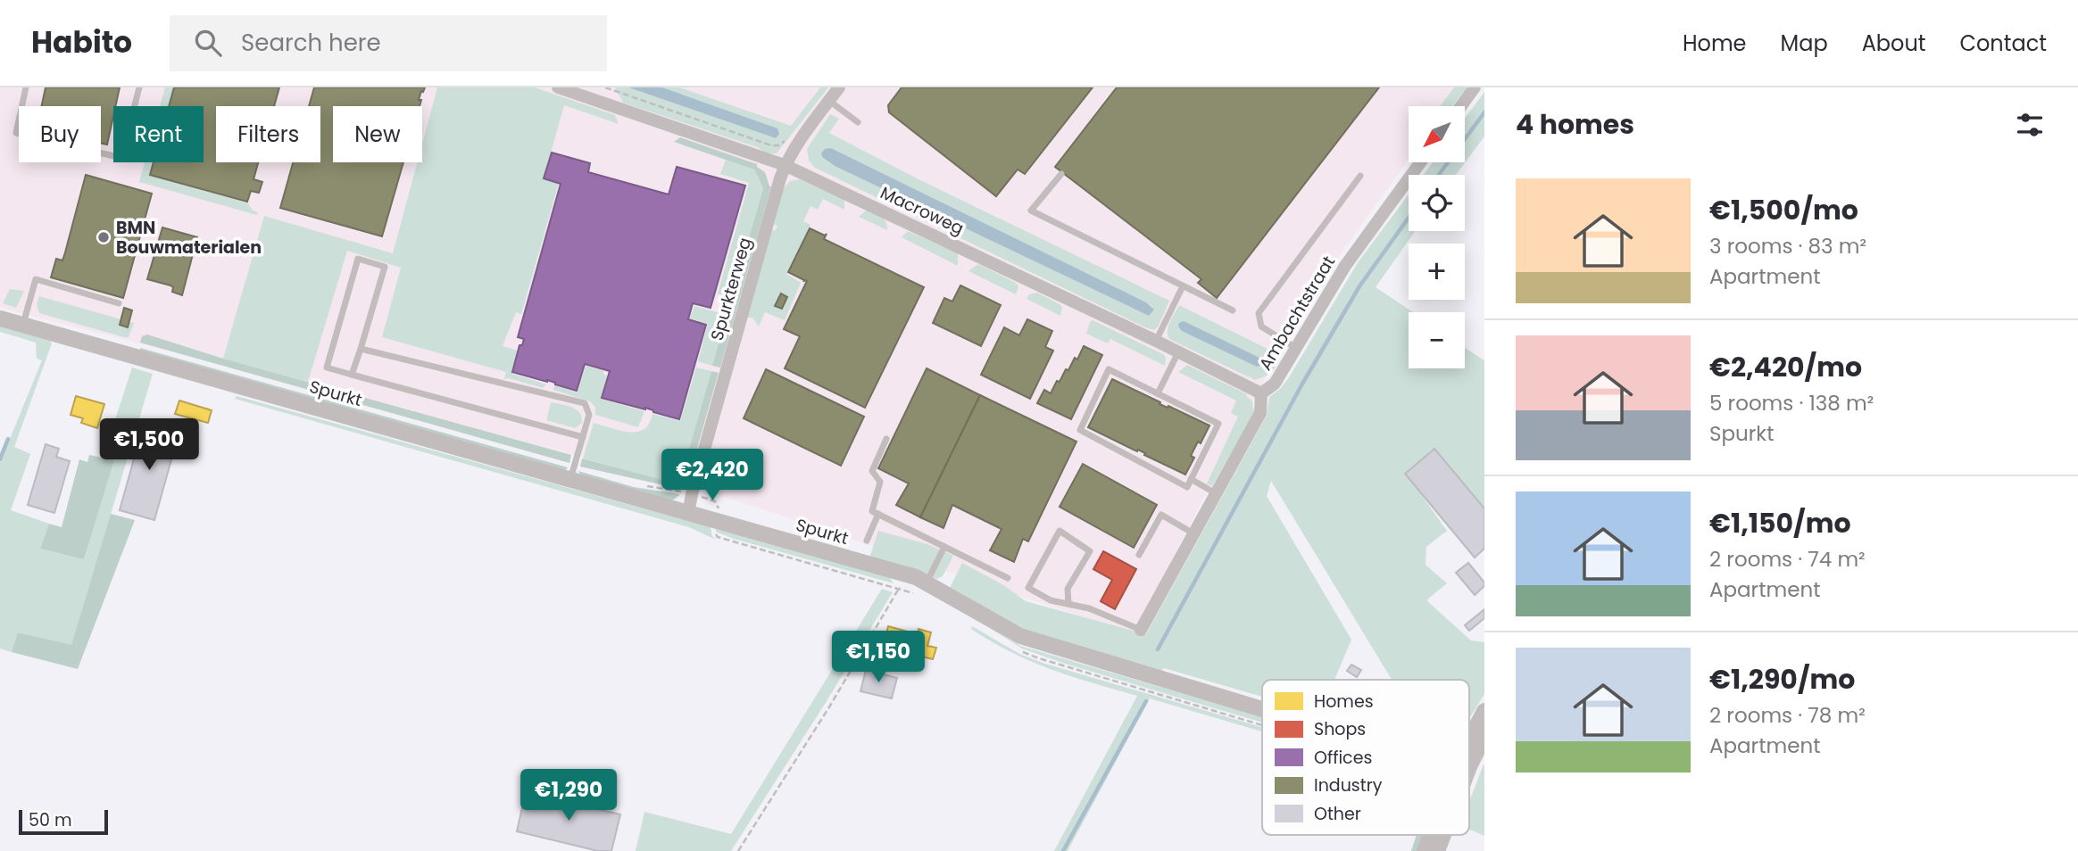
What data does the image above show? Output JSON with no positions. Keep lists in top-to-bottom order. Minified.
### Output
{"streets":{"street":["Macroweg","Spurkterweg","Ambachtstraat","Spurkt"]},"crossings":[["Macroweg","Spurkterweg"],["Macroweg","Ambachtstraat"],["Spurkterweg","Spurkt"]],"places":["BMN Bouwmaterialen"],"legend":["Homes","Shops","Offices","Industry","Other"],"scale_bar":"50 m","north":"bottom left","page":{"header":"Habito","search":"Search here","nav":["Home","Map","About","Contact"],"heading":"4 homes","map_buttons":["+","−"],"chip":["Buy","Rent","Filters","New"],"list":[{"name":"€1,500/mo","note":"3 rooms · 83 m² · Apartment"},{"name":"€2,420/mo","note":"5 rooms · 138 m² · Spurkt"},{"name":"€1,150/mo","note":"2 rooms · 74 m² · Apartment"},{"name":"€1,290/mo","note":"2 rooms · 78 m² · Apartment"}],"price":["€1,500","€2,420","€1,150","€1,290"],"scale":"50 m"}}
